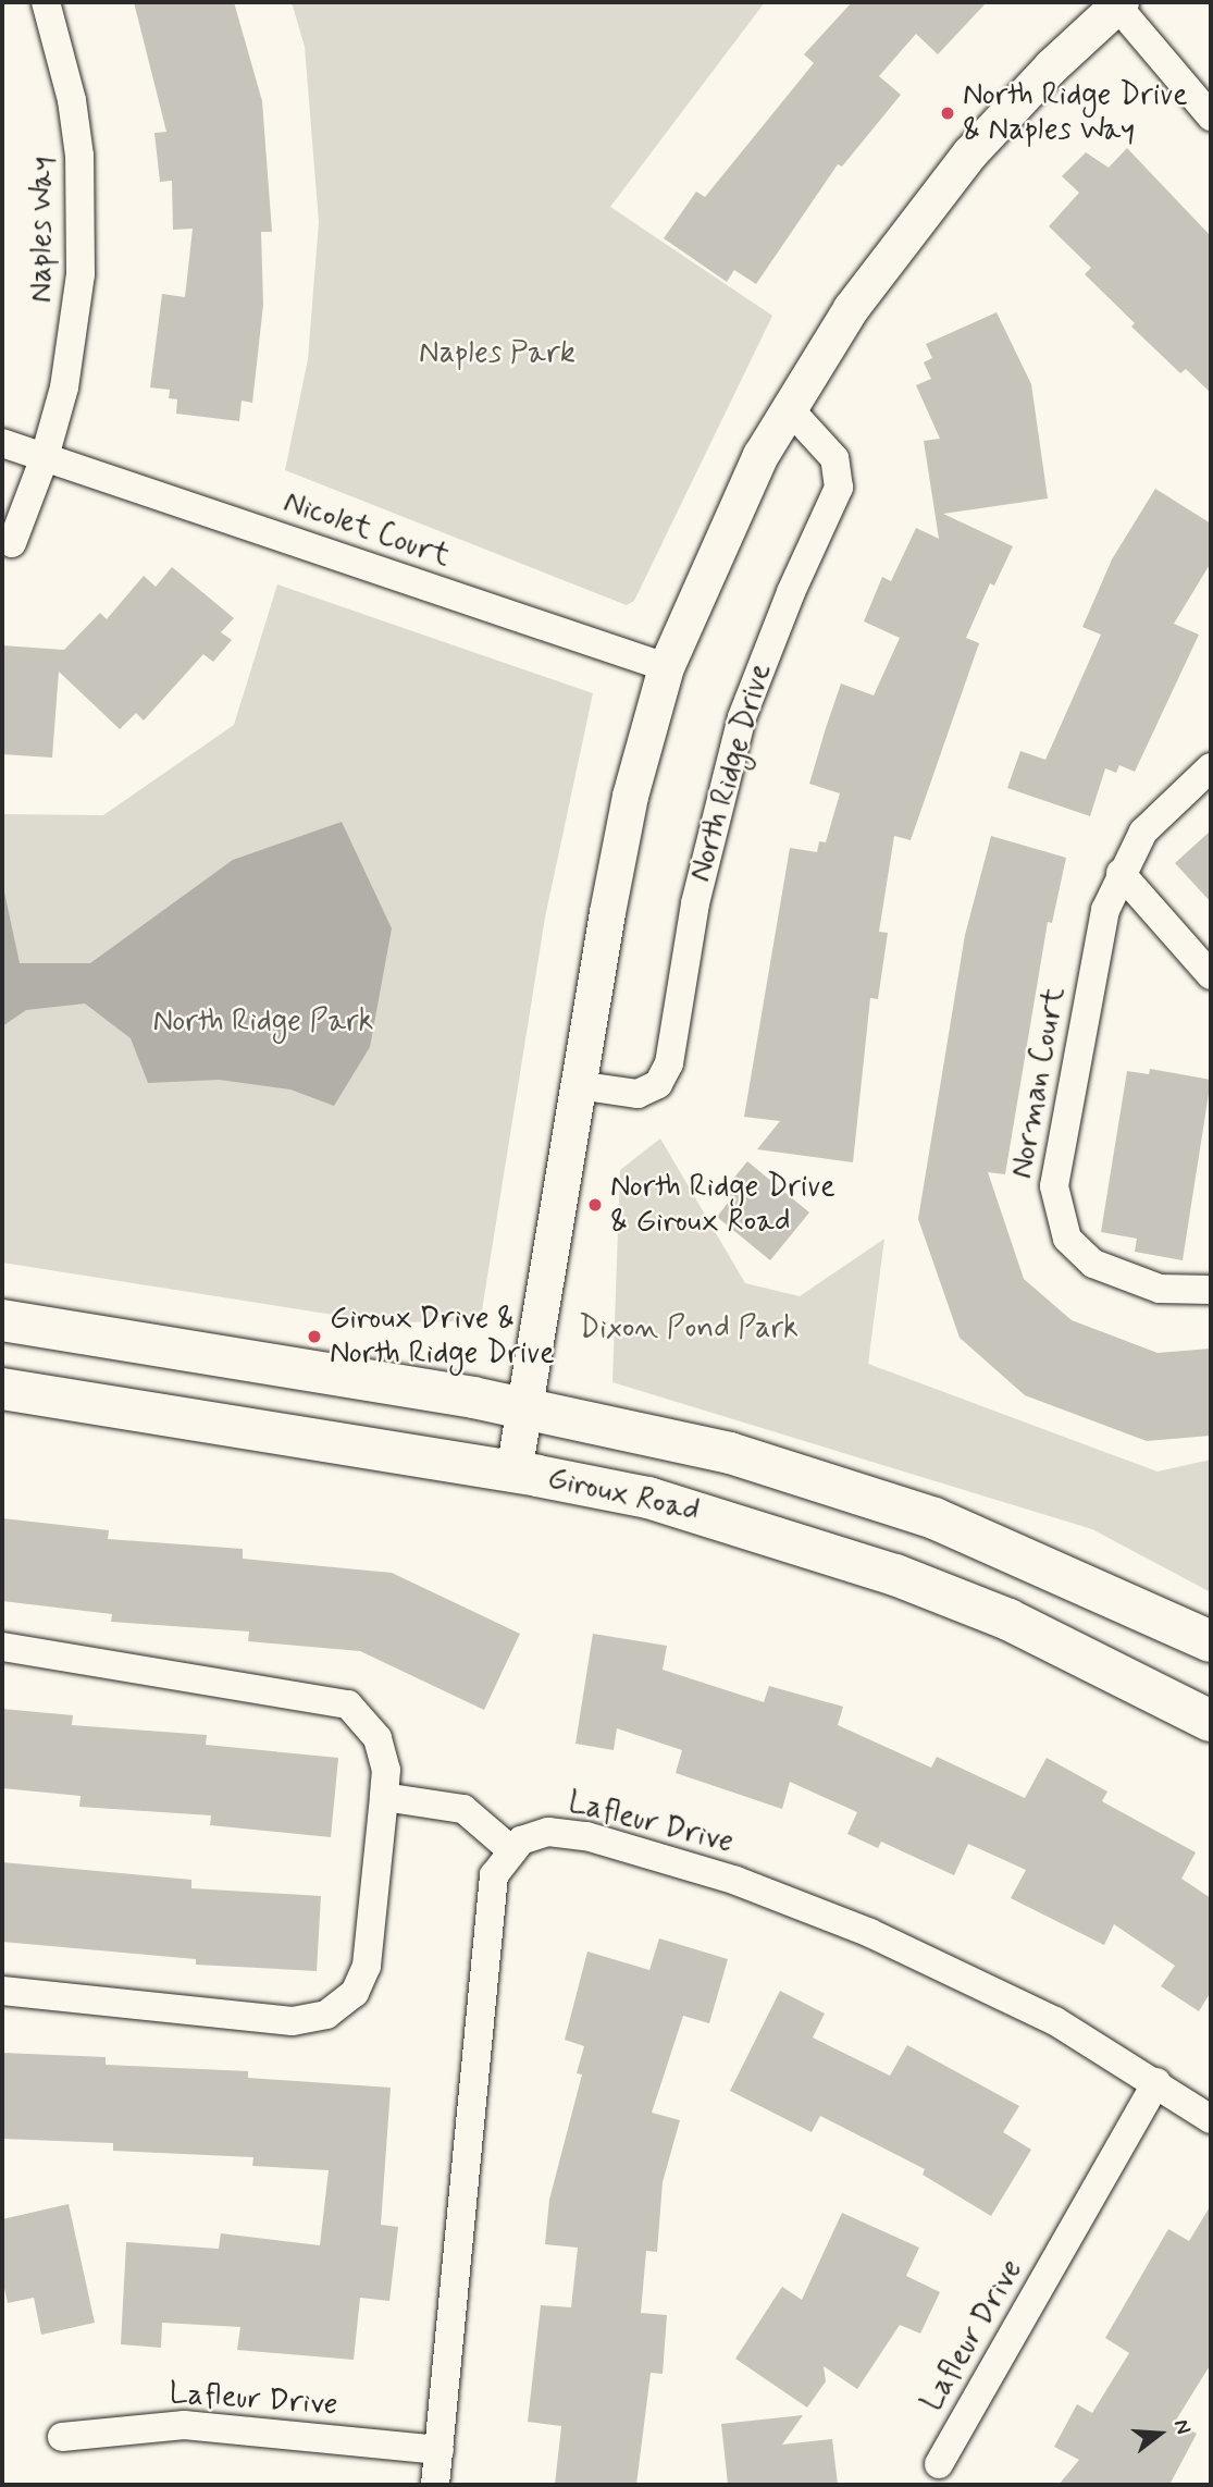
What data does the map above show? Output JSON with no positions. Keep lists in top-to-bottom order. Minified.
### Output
{"streets":{"main road":["Giroux Road"],"street":["Naples Way","Nicolet Court","North Ridge Drive","Norman Court","Lafleur Drive"]},"crossings":[["Naples Way","Nicolet Court"]],"parks":["Naples Park","North Ridge Park","Dixon Pond Park"],"places":["North Ridge Drive & Naples Way","North Ridge Drive & Giroux Road","Giroux Drive & North Ridge Drive"],"north":"right"}
